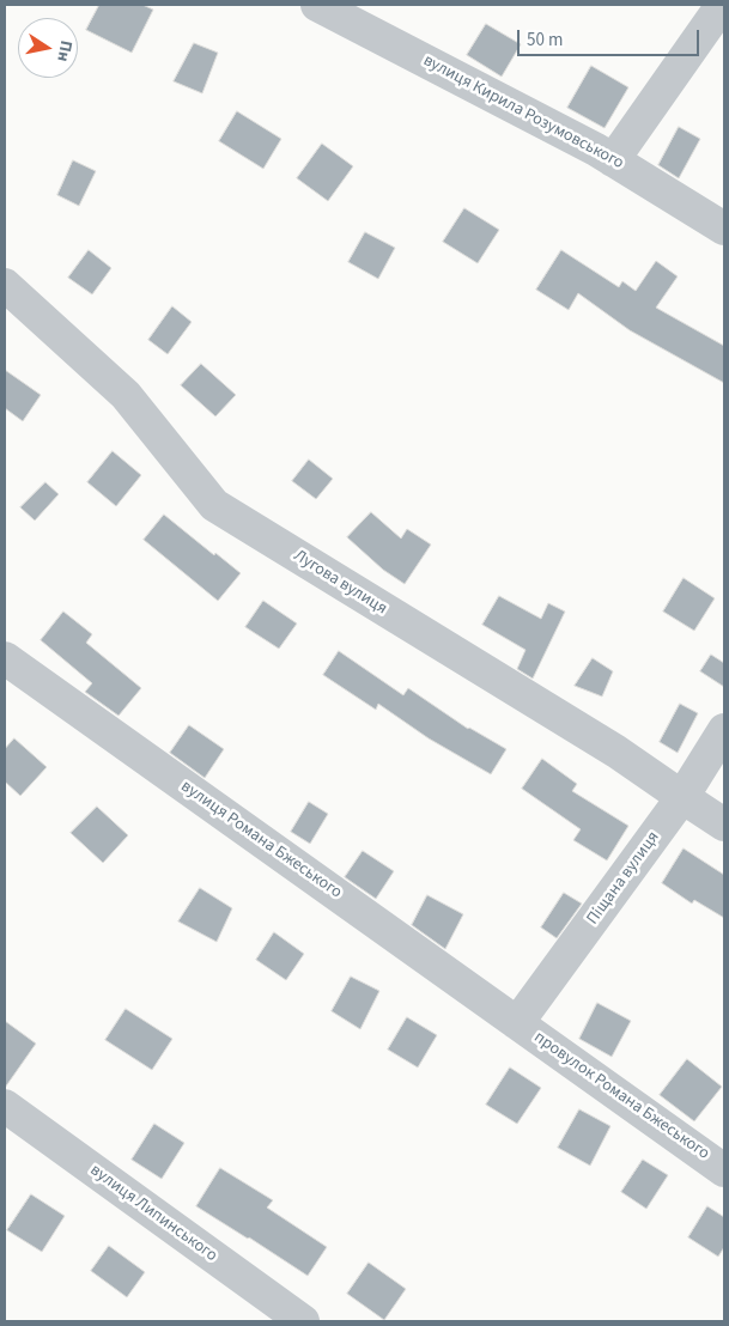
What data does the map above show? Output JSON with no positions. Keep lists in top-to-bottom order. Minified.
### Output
{"streets":{"street":["вулиця Кирила Розумовського","Лугова вулиця","вулиця Романа Бжеського","Піщана вулиця","провулок Романа Бжеського","вулиця Липинського"]},"crossings":[["Лугова вулиця","Піщана вулиця"],["вулиця Романа Бжеського","Піщана вулиця"],["вулиця Романа Бжеського","провулок Романа Бжеського"],["Піщана вулиця","провулок Романа Бжеського"]],"scale_bar":"50 m","north":"right"}
